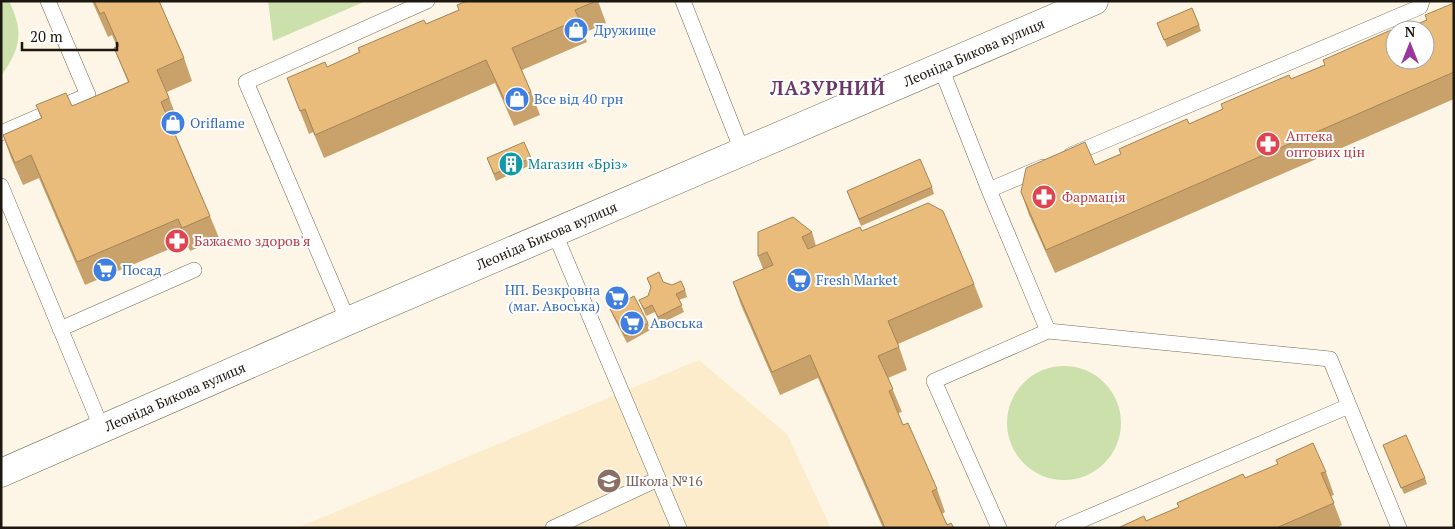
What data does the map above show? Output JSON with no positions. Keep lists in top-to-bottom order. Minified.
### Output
{"streets":{"street":["Леоніда Бикова вулиця"]},"districts":["ЛАЗУРНИЙ"],"places":{"shop":["Дружище","Все від 40 грн","Oriflame"],"pharmacy":["Аптека оптових цін","Фармація","Бажаємо здоров'я"],"building":["Магазин «Бріз»"],"supermarket":["Посад","Fresh Market","НП. Безкровна (маг. Авоська)","Авоська"],"school or university":["Школа №16"]},"scale_bar":"20 m","north":"top"}
